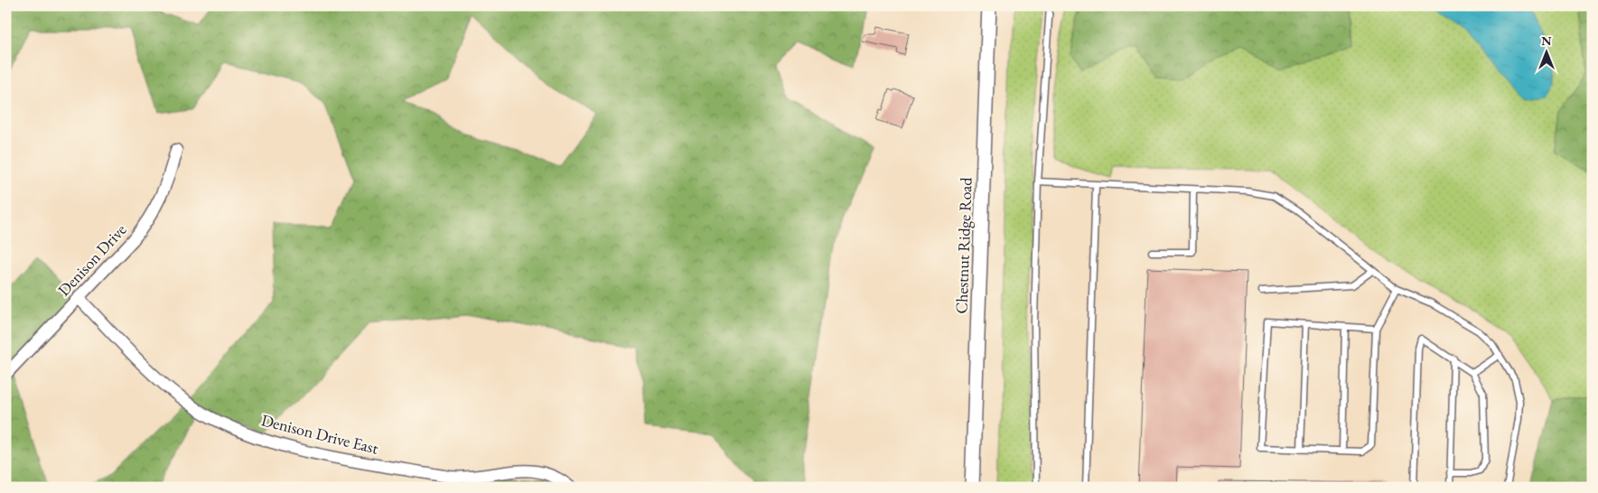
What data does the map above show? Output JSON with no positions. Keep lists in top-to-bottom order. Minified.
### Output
{"streets":{"street":["Chestnut Ridge Road","Denison Drive","Denison Drive East"]},"crossings":[["Denison Drive","Denison Drive East"]],"north":"top"}
